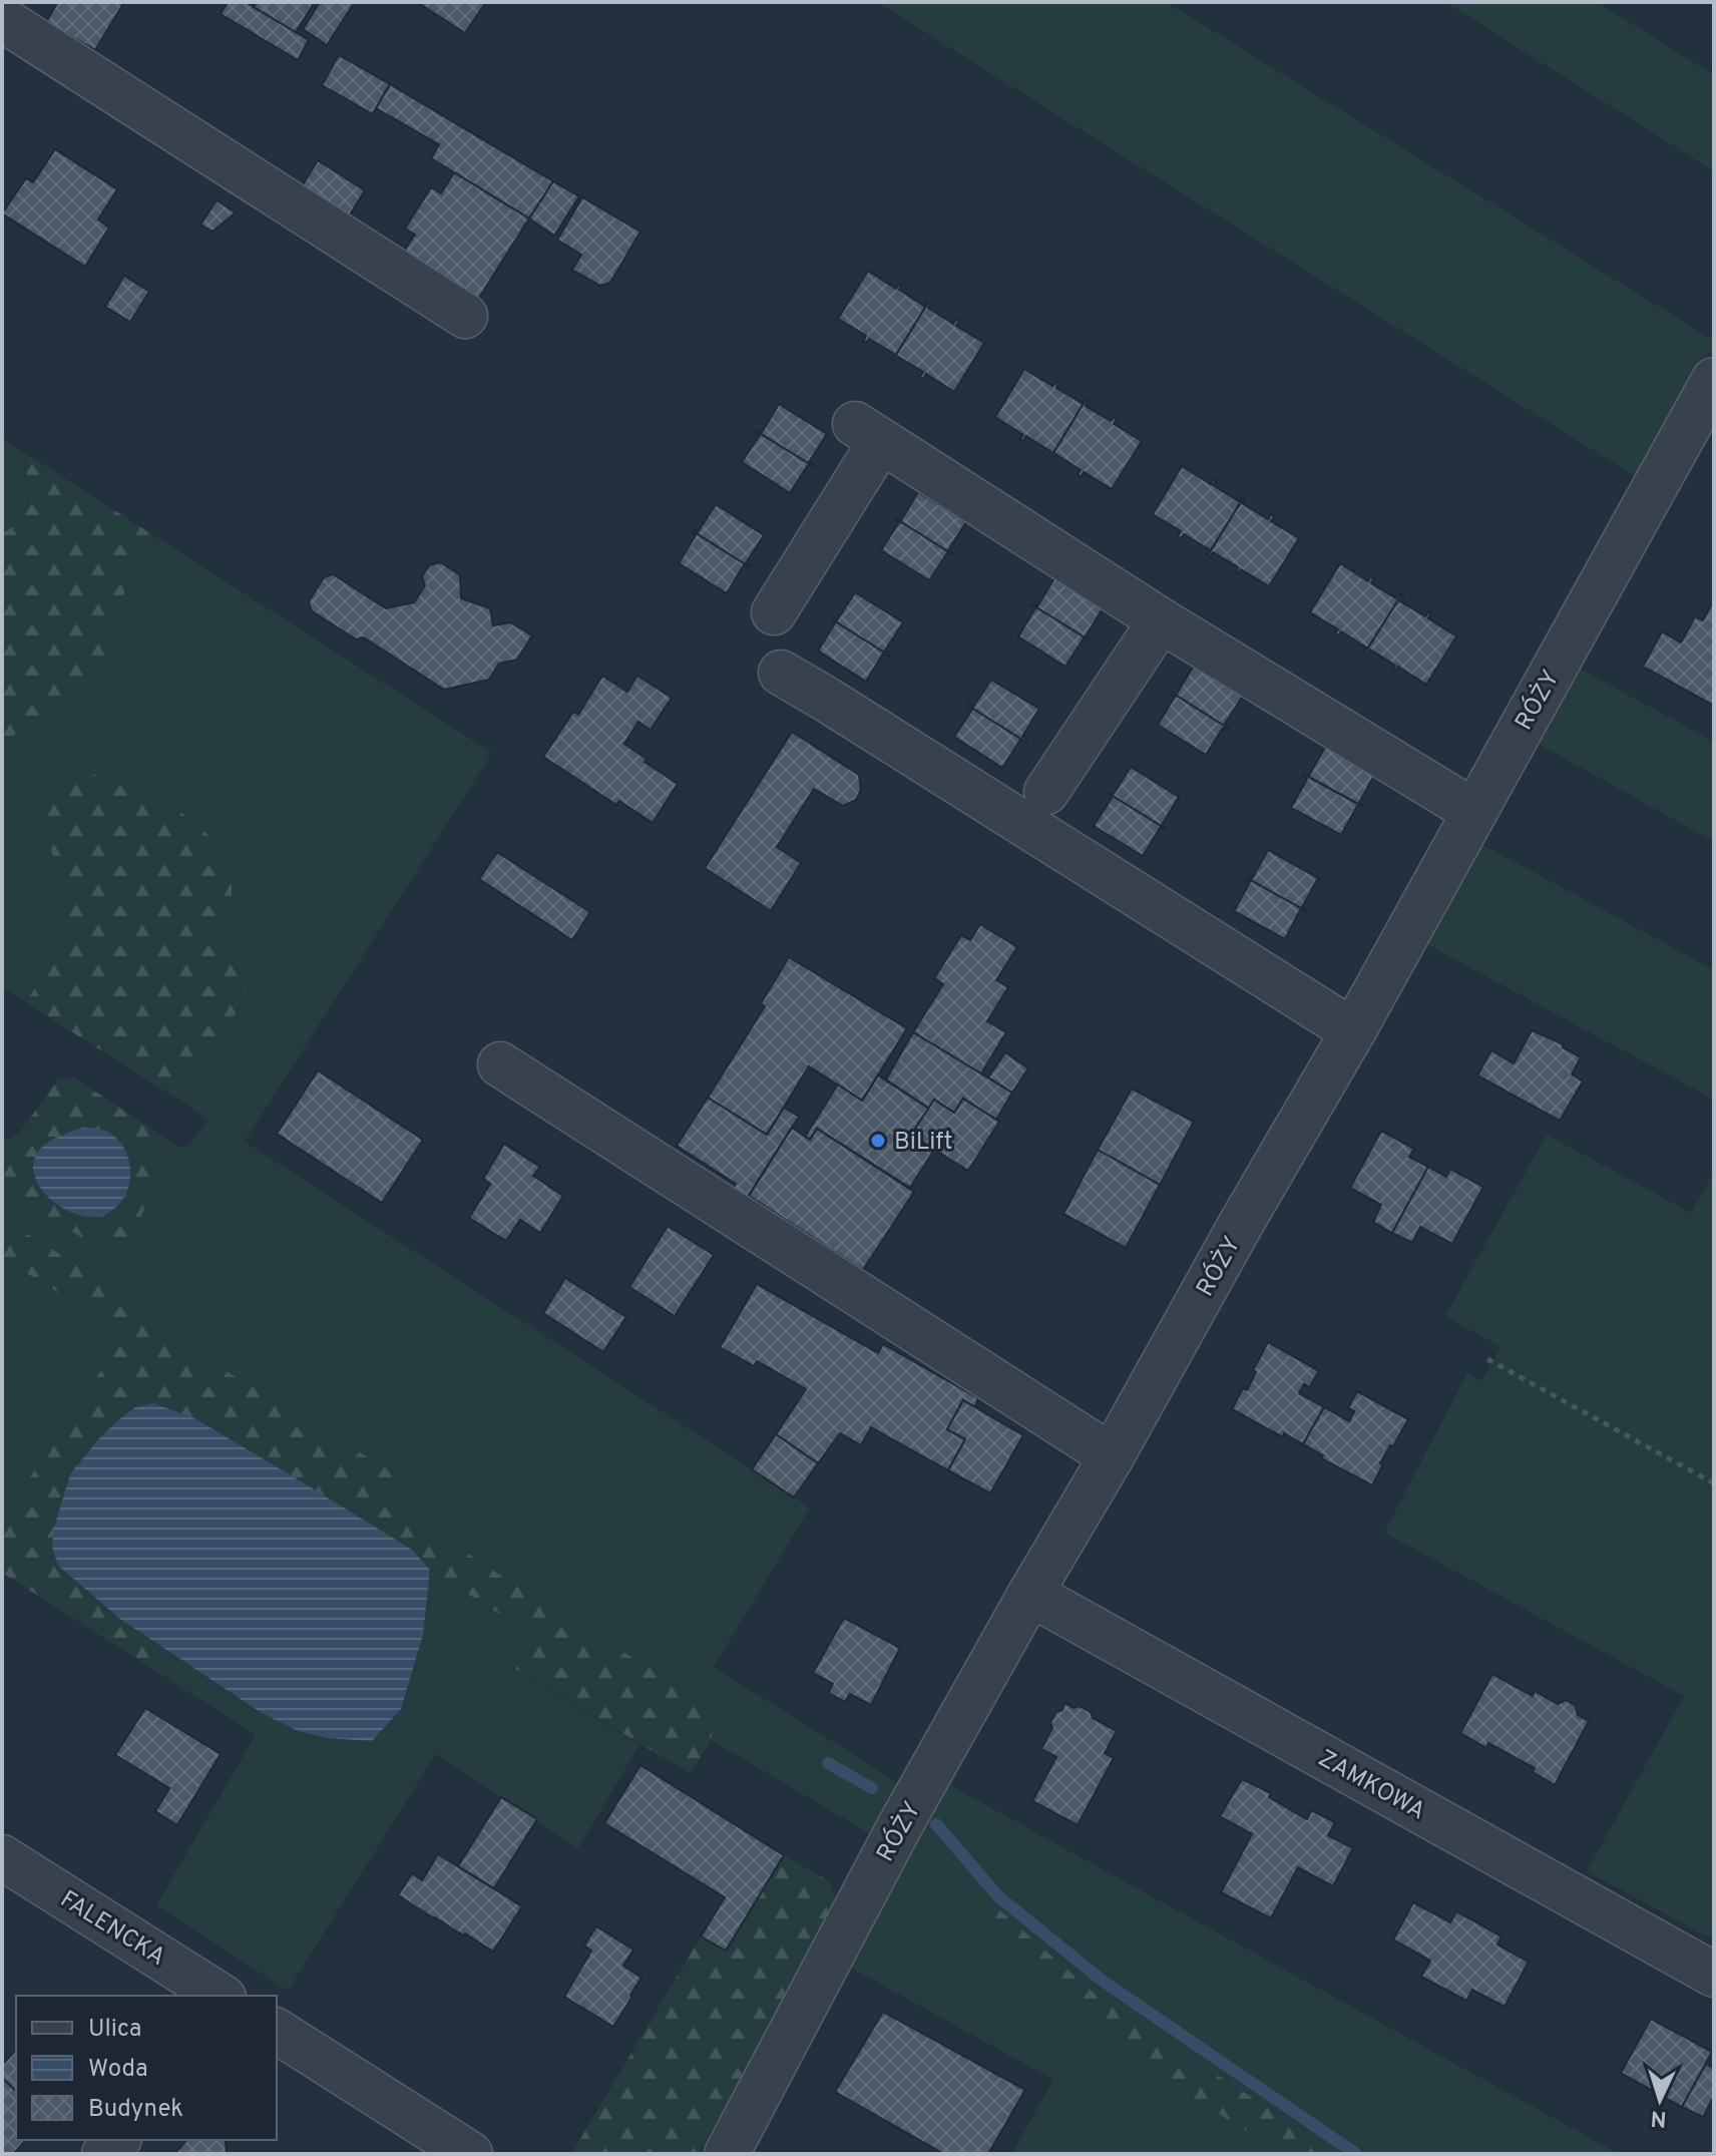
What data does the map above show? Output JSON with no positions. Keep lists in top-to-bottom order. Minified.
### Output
{"streets":{"street":["RÓŻY","ZAMKOWA","FALENCKA"]},"crossings":[["RÓŻY","ZAMKOWA"]],"places":["BiLift"],"legend":["Ulica","Woda","Budynek"],"north":"bottom"}
